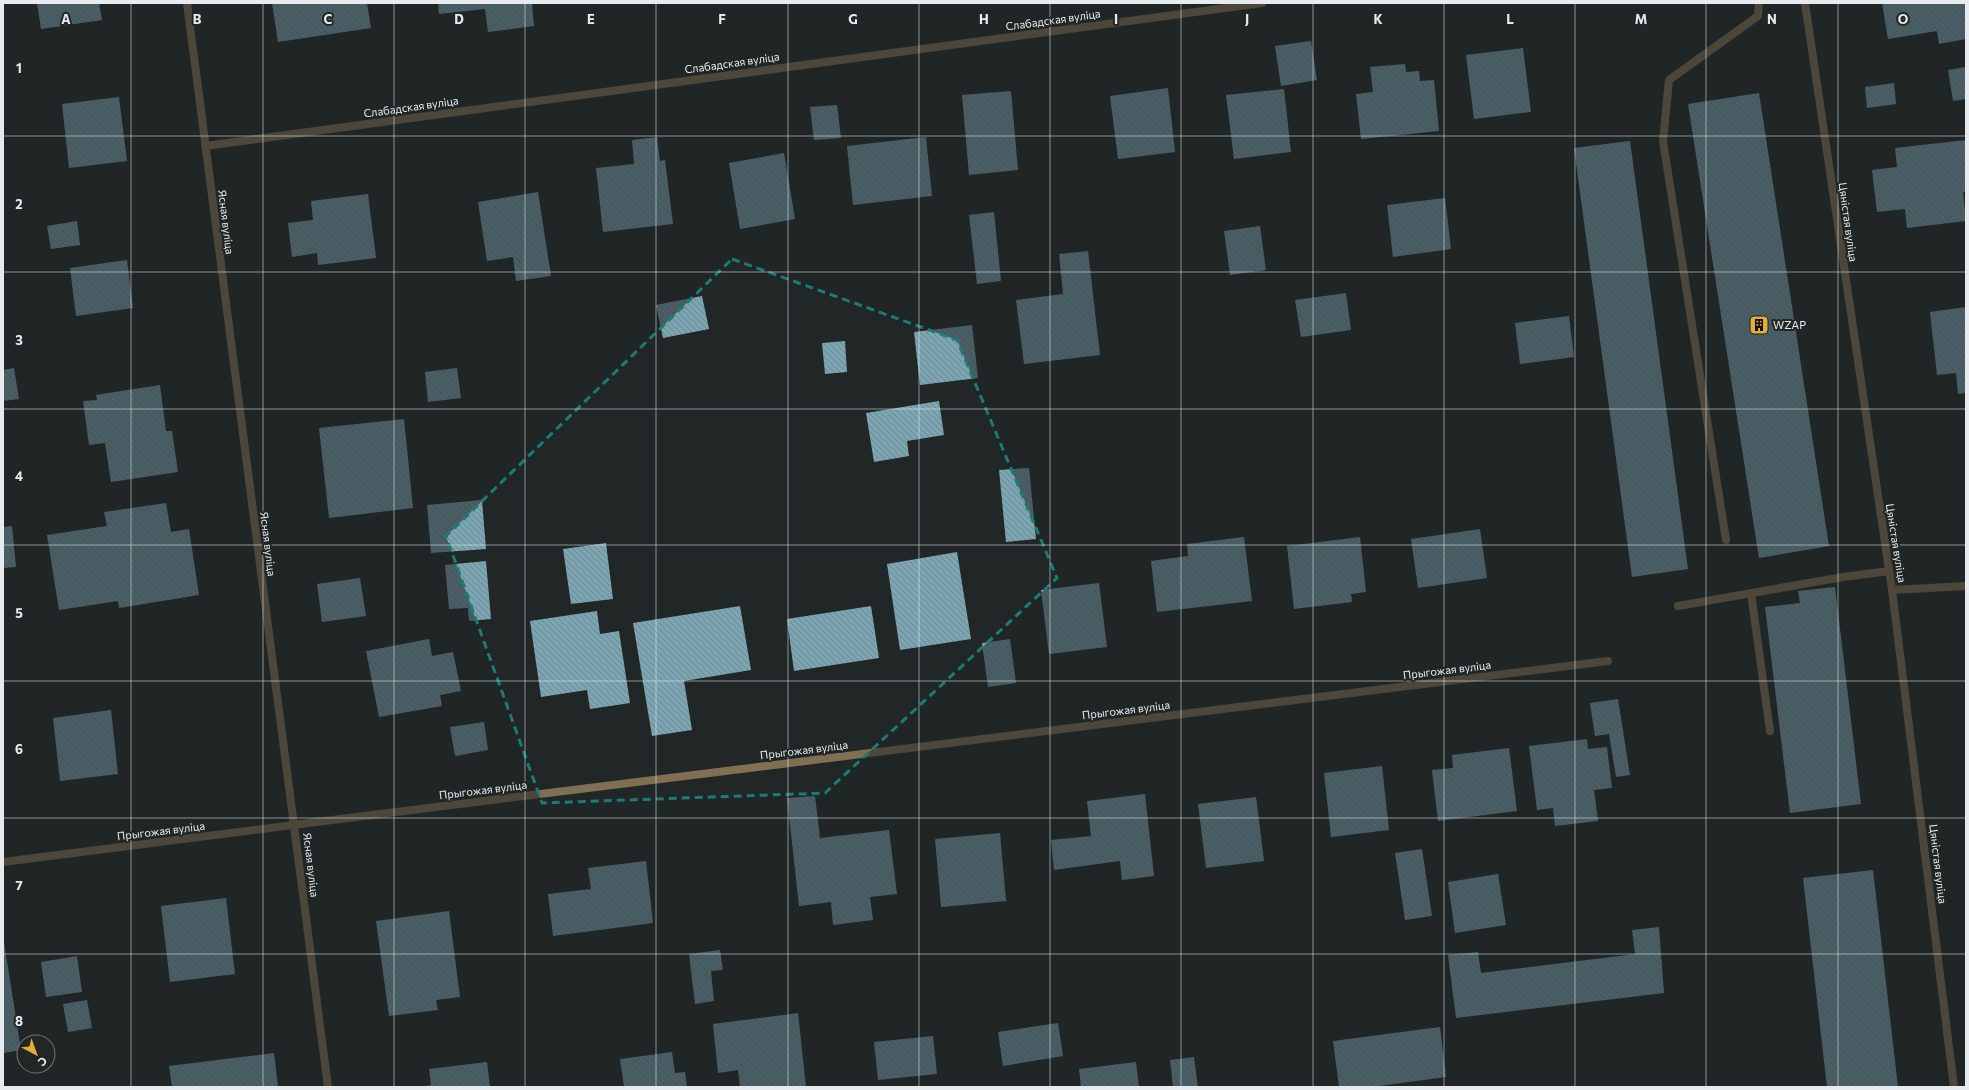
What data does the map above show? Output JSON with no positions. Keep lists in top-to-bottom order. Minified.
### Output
{"streets":{"street":["Слабадская вуліца","Ясная вуліца","Цяністая вуліца","Прыгожая вуліца"]},"crossings":[["Слабадская вуліца","Ясная вуліца"],["Ясная вуліца","Прыгожая вуліца"]],"places":{"building":["WZAP"]},"north":"bottom right","grid":{"columns":["A","B","C","D","E","F","G","H","I","J","K","L","M","N","O"],"rows":["1","2","3","4","5","6","7","8"]}}
